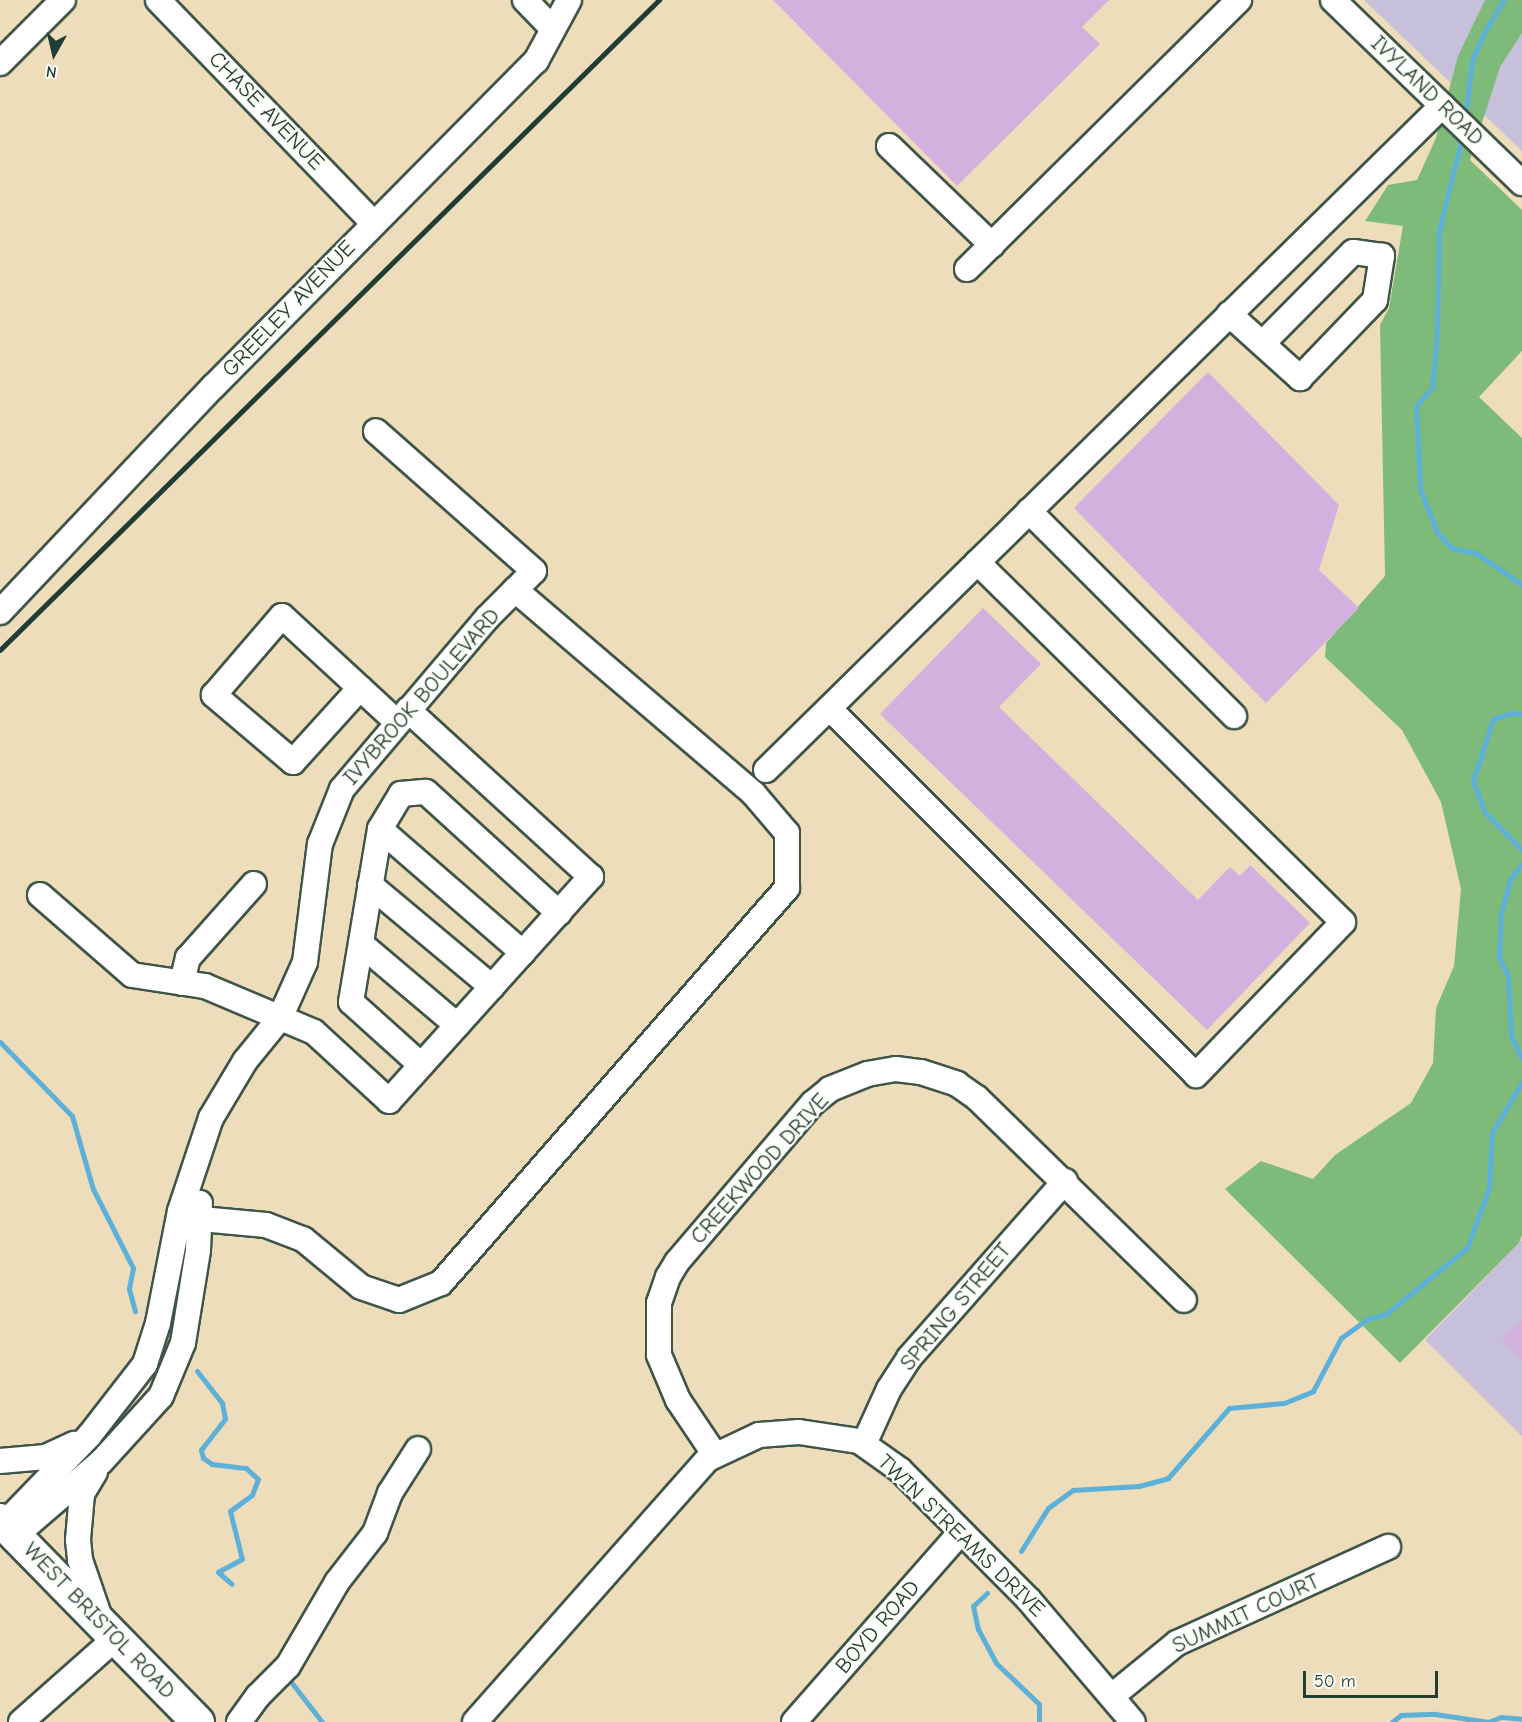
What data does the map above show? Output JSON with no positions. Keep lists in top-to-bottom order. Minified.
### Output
{"streets":{"main road":["WEST BRISTOL ROAD"],"street":["IVYLAND ROAD","CHASE AVENUE","GREELEY AVENUE","IVYBROOK BOULEVARD","CREEKWOOD DRIVE","SPRING STREET","TWIN STREAMS DRIVE","SUMMIT COURT","BOYD ROAD"]},"crossings":[["CHASE AVENUE","GREELEY AVENUE"],["IVYBROOK BOULEVARD","WEST BRISTOL ROAD"],["CREEKWOOD DRIVE","SPRING STREET"],["CREEKWOOD DRIVE","TWIN STREAMS DRIVE"],["SPRING STREET","TWIN STREAMS DRIVE"],["TWIN STREAMS DRIVE","SUMMIT COURT"],["TWIN STREAMS DRIVE","BOYD ROAD"]],"scale_bar":"50 m","north":"bottom"}
